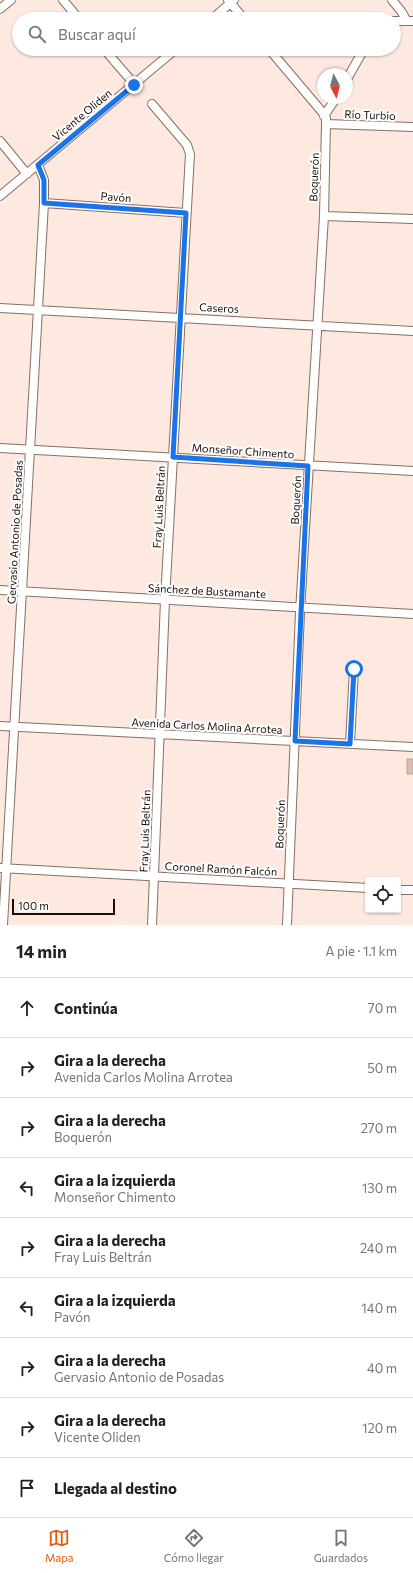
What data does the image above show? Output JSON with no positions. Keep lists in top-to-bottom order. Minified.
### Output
{"streets":{"street":["Vicente Oliden","Río Turbio","Boquerón","Pavón","Caseros","Monseñor Chimento","Fray Luis Beltrán","Gervasio Antonio de Posadas","Sánchez de Bustamante","Avenida Carlos Molina Arrotea","Coronel Ramón Falcón"]},"crossings":[["Vicente Oliden","Gervasio Antonio de Posadas"],["Río Turbio","Boquerón"],["Boquerón","Caseros"],["Boquerón","Monseñor Chimento"],["Boquerón","Sánchez de Bustamante"],["Boquerón","Avenida Carlos Molina Arrotea"],["Boquerón","Coronel Ramón Falcón"],["Pavón","Fray Luis Beltrán"],["Pavón","Gervasio Antonio de Posadas"],["Caseros","Fray Luis Beltrán"],["Caseros","Gervasio Antonio de Posadas"],["Monseñor Chimento","Fray Luis Beltrán"],["Monseñor Chimento","Gervasio Antonio de Posadas"],["Fray Luis Beltrán","Sánchez de Bustamante"],["Fray Luis Beltrán","Avenida Carlos Molina Arrotea"],["Fray Luis Beltrán","Coronel Ramón Falcón"],["Gervasio Antonio de Posadas","Sánchez de Bustamante"],["Gervasio Antonio de Posadas","Avenida Carlos Molina Arrotea"],["Gervasio Antonio de Posadas","Coronel Ramón Falcón"]],"scale_bar":"100 m","north":"bottom","page":{"search":"Buscar aquí","scale":"100 m","heading":["14 min","A pie · 1.1 km"],"list":[["Continúa","70 m"],["Gira a la derecha","Avenida Carlos Molina Arrotea","50 m"],["Gira a la derecha","Boquerón","270 m"],["Gira a la izquierda","Monseñor Chimento","130 m"],["Gira a la derecha","Fray Luis Beltrán","240 m"],["Gira a la izquierda","Pavón","140 m"],["Gira a la derecha","Gervasio Antonio de Posadas","40 m"],["Gira a la derecha","Vicente Oliden","120 m"],"Llegada al destino"],"nav":["Mapa","Cómo llegar","Guardados"]}}
